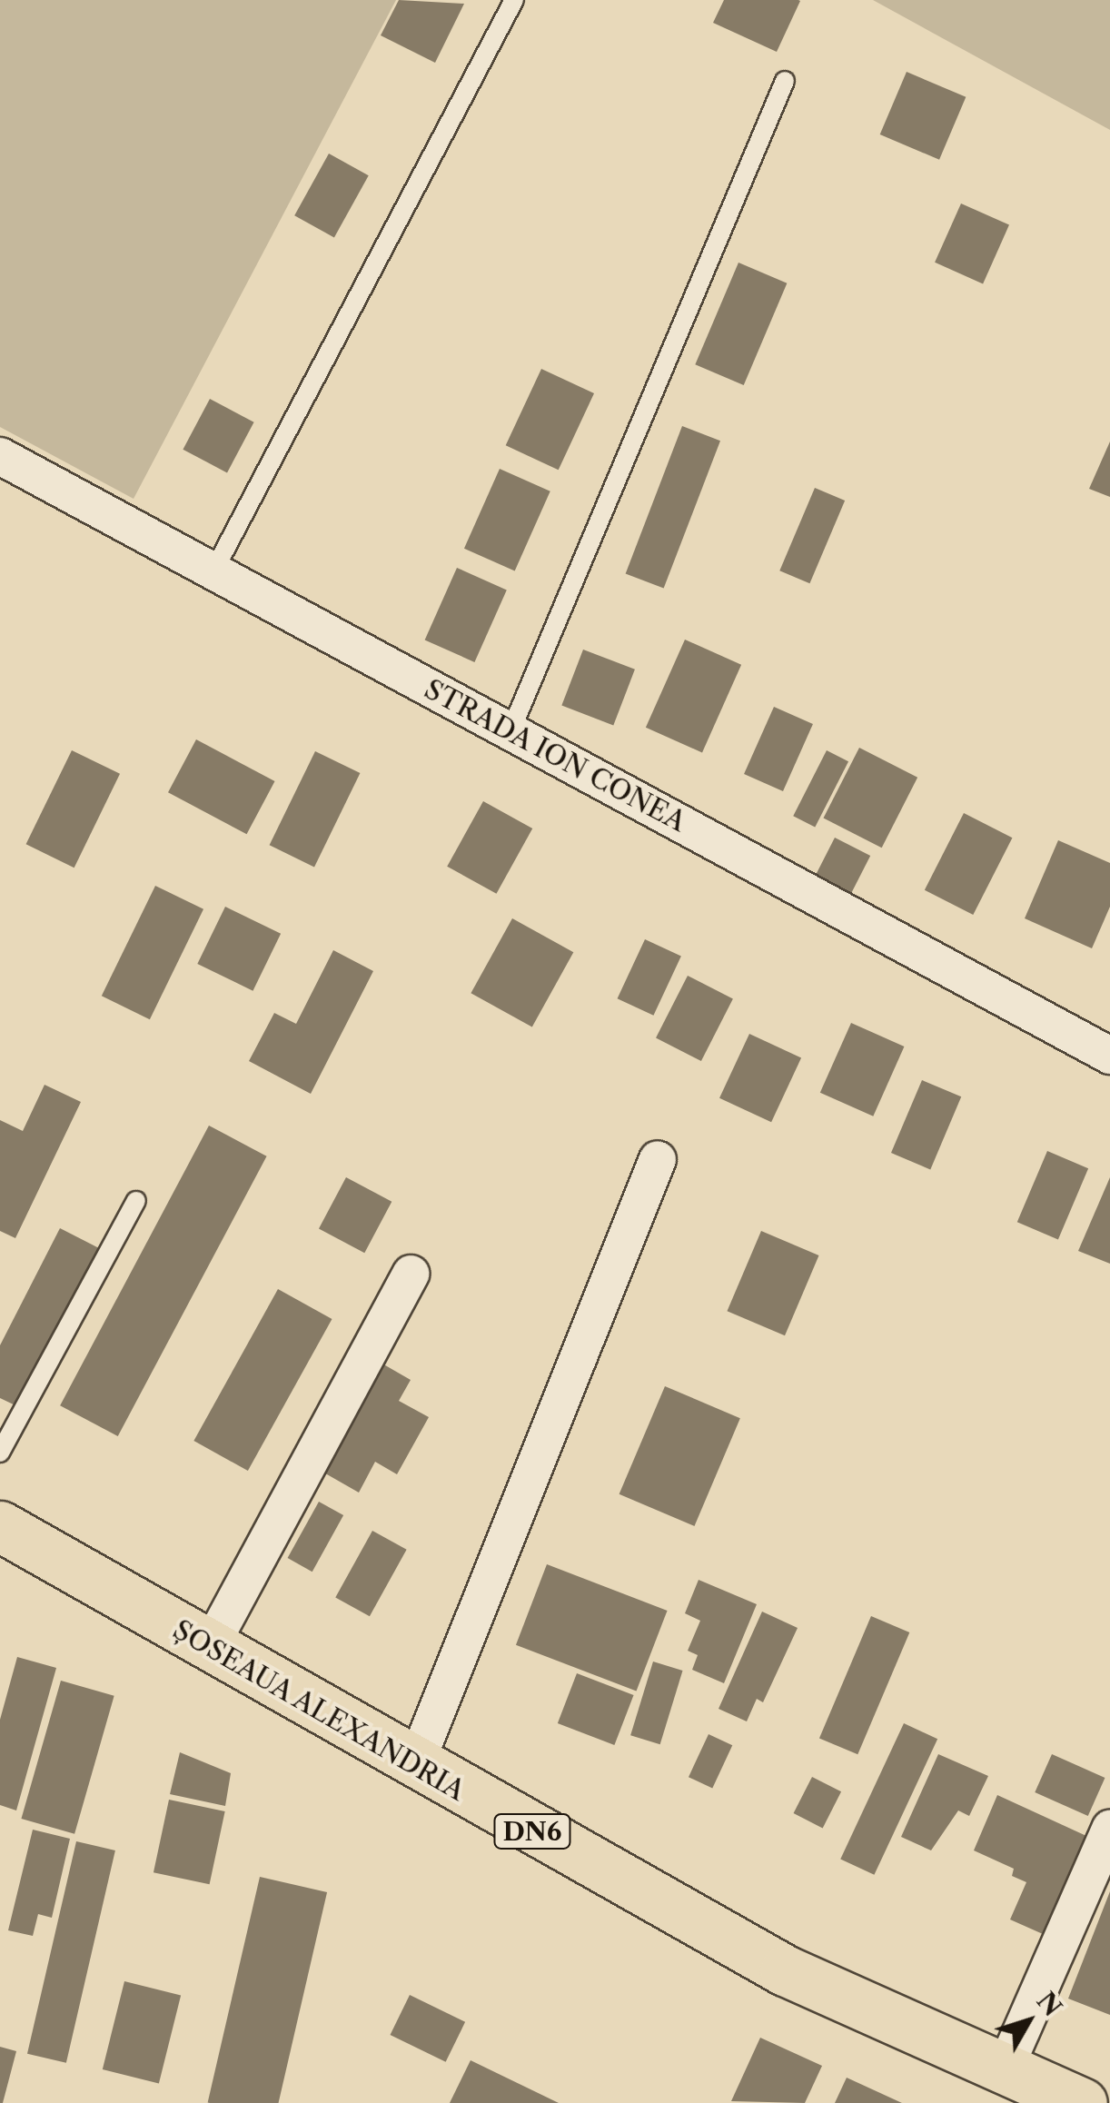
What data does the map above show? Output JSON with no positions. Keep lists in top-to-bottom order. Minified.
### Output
{"streets":{"main road":["ȘOSEAUA ALEXANDRIA","DN6"],"street":["STRADA ION CONEA"]},"north":"top right"}
